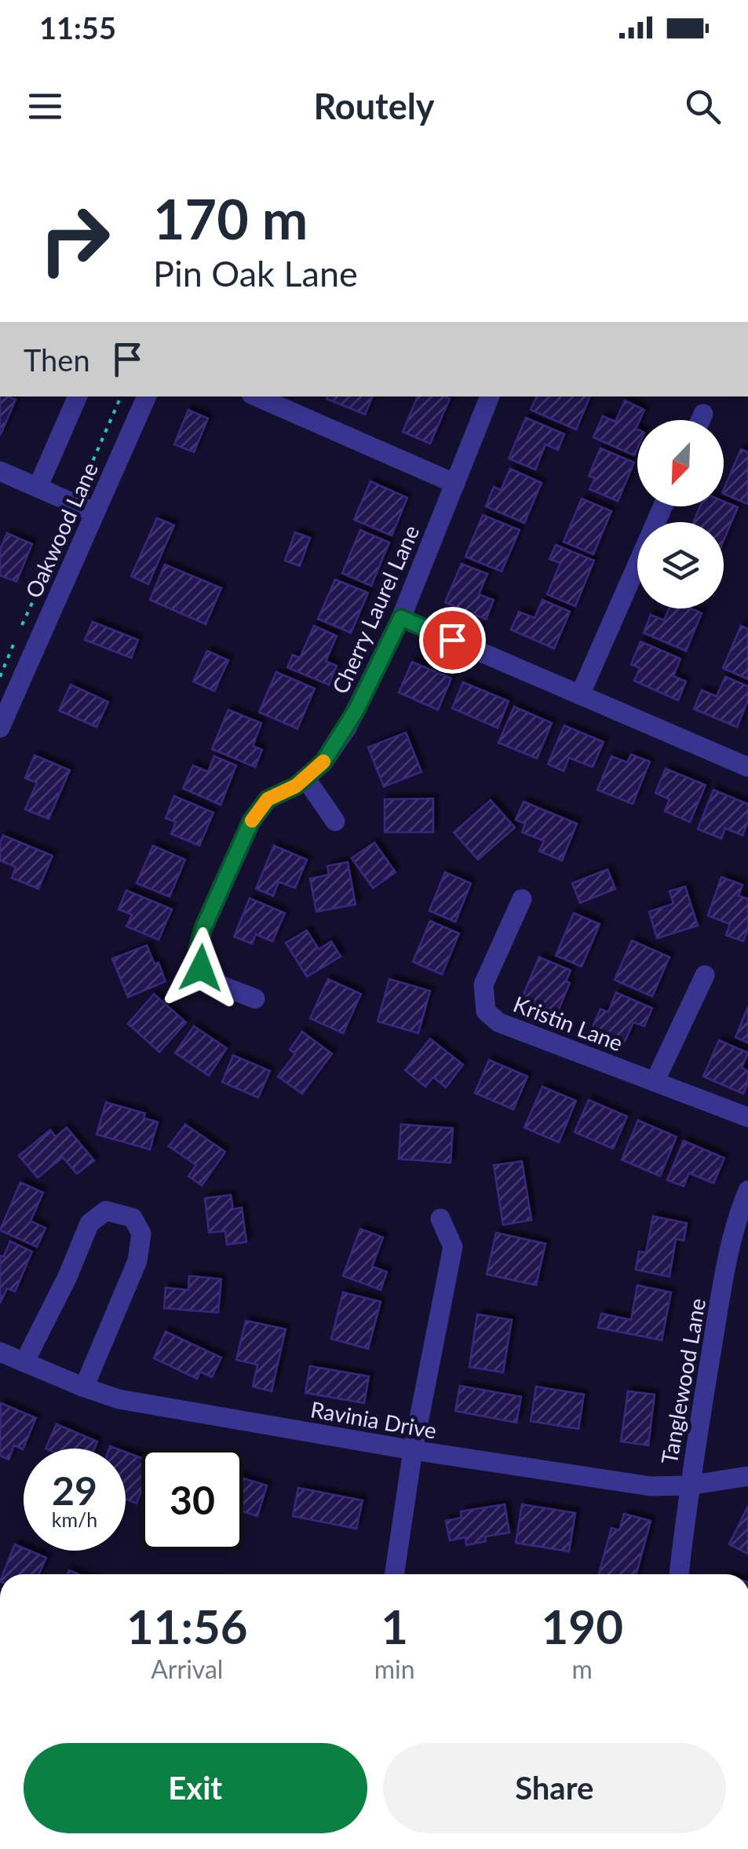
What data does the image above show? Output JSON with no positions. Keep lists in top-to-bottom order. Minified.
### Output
{"streets":{"street":["Oakwood Lane","Cherry Laurel Lane","Kristin Lane","Tanglewood Lane","Ravinia Drive"]},"crossings":[["Tanglewood Lane","Ravinia Drive"]],"north":"bottom left","page":{"status":"11:55","header":"Routely","turn":["170 m","Pin Oak Lane"],"then":"Then","speed":"29 km/h","limit":"30","eta":["11:56","Arrival","1","min","190","m"],"buttons":["Exit","Share"]}}
